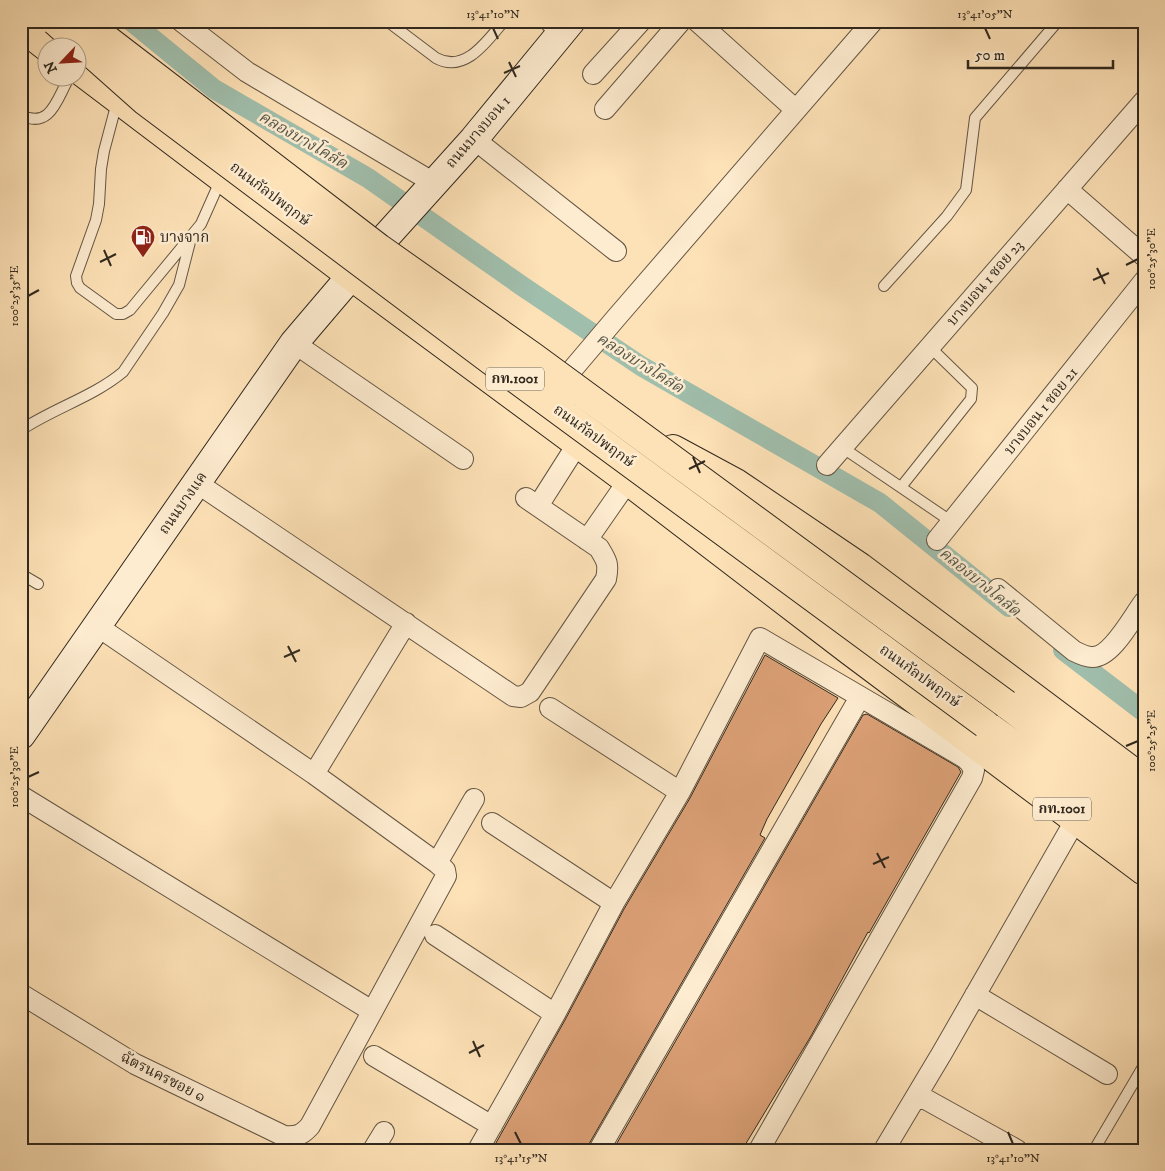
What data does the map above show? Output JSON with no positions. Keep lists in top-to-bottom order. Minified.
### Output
{"streets":{"main road":["ถนนบางบอน 1","ถนนกัลปพฤกษ์","กท.1001","ถนนบางแค"],"street":["บางบอน 1 ซอย 23","บางบอน 1 ซอย 21","ฉัตรนครซอย ๑"]},"crossings":[["ถนนบางบอน 1","ถนนกัลปพฤกษ์"],["ถนนกัลปพฤกษ์","ถนนบางแค"]],"water":["คลองบางโคลัด"],"places":{"fuel station":["บางจาก"]},"scale_bar":"50 m","north":"bottom left","coordinates":["13°41'10\"N","13°41'05\"N","100°25'30\"E","100°25'35\"E","100°25'25\"E","13°41'15\"N"]}
